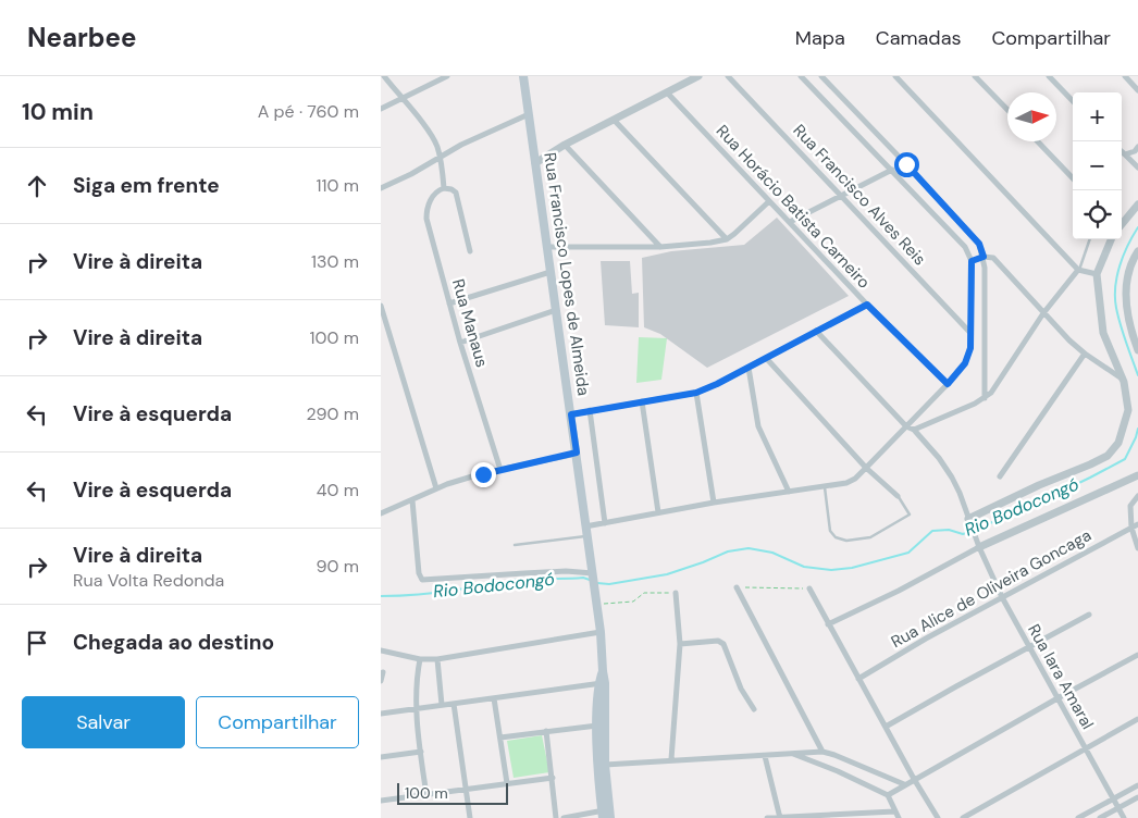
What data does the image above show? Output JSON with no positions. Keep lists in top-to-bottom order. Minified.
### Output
{"streets":{"main road":["Rua Francisco Lopes de Almeida"],"street":["Rua Francisco Alves Reis","Rua Horácio Batista Carneiro","Rua Manaus","Rua Alice de Oliveira Goncaga","Rua Iara Amaral"]},"crossings":[["Rua Alice de Oliveira Goncaga","Rua Iara Amaral"]],"water":["Rio Bodocongó"],"scale_bar":"100 m","north":"right","page":{"header":"Nearbee","nav":["Mapa","Camadas","Compartilhar"],"heading":["10 min","A pé · 760 m"],"map_buttons":["+","−"],"list":[["Siga em frente","110 m"],["Vire à direita","130 m"],["Vire à direita","100 m"],["Vire à esquerda","290 m"],["Vire à esquerda","40 m"],["Vire à direita","Rua Volta Redonda","90 m"],"Chegada ao destino"],"buttons":["Salvar","Compartilhar"],"scale":"100 m"}}
